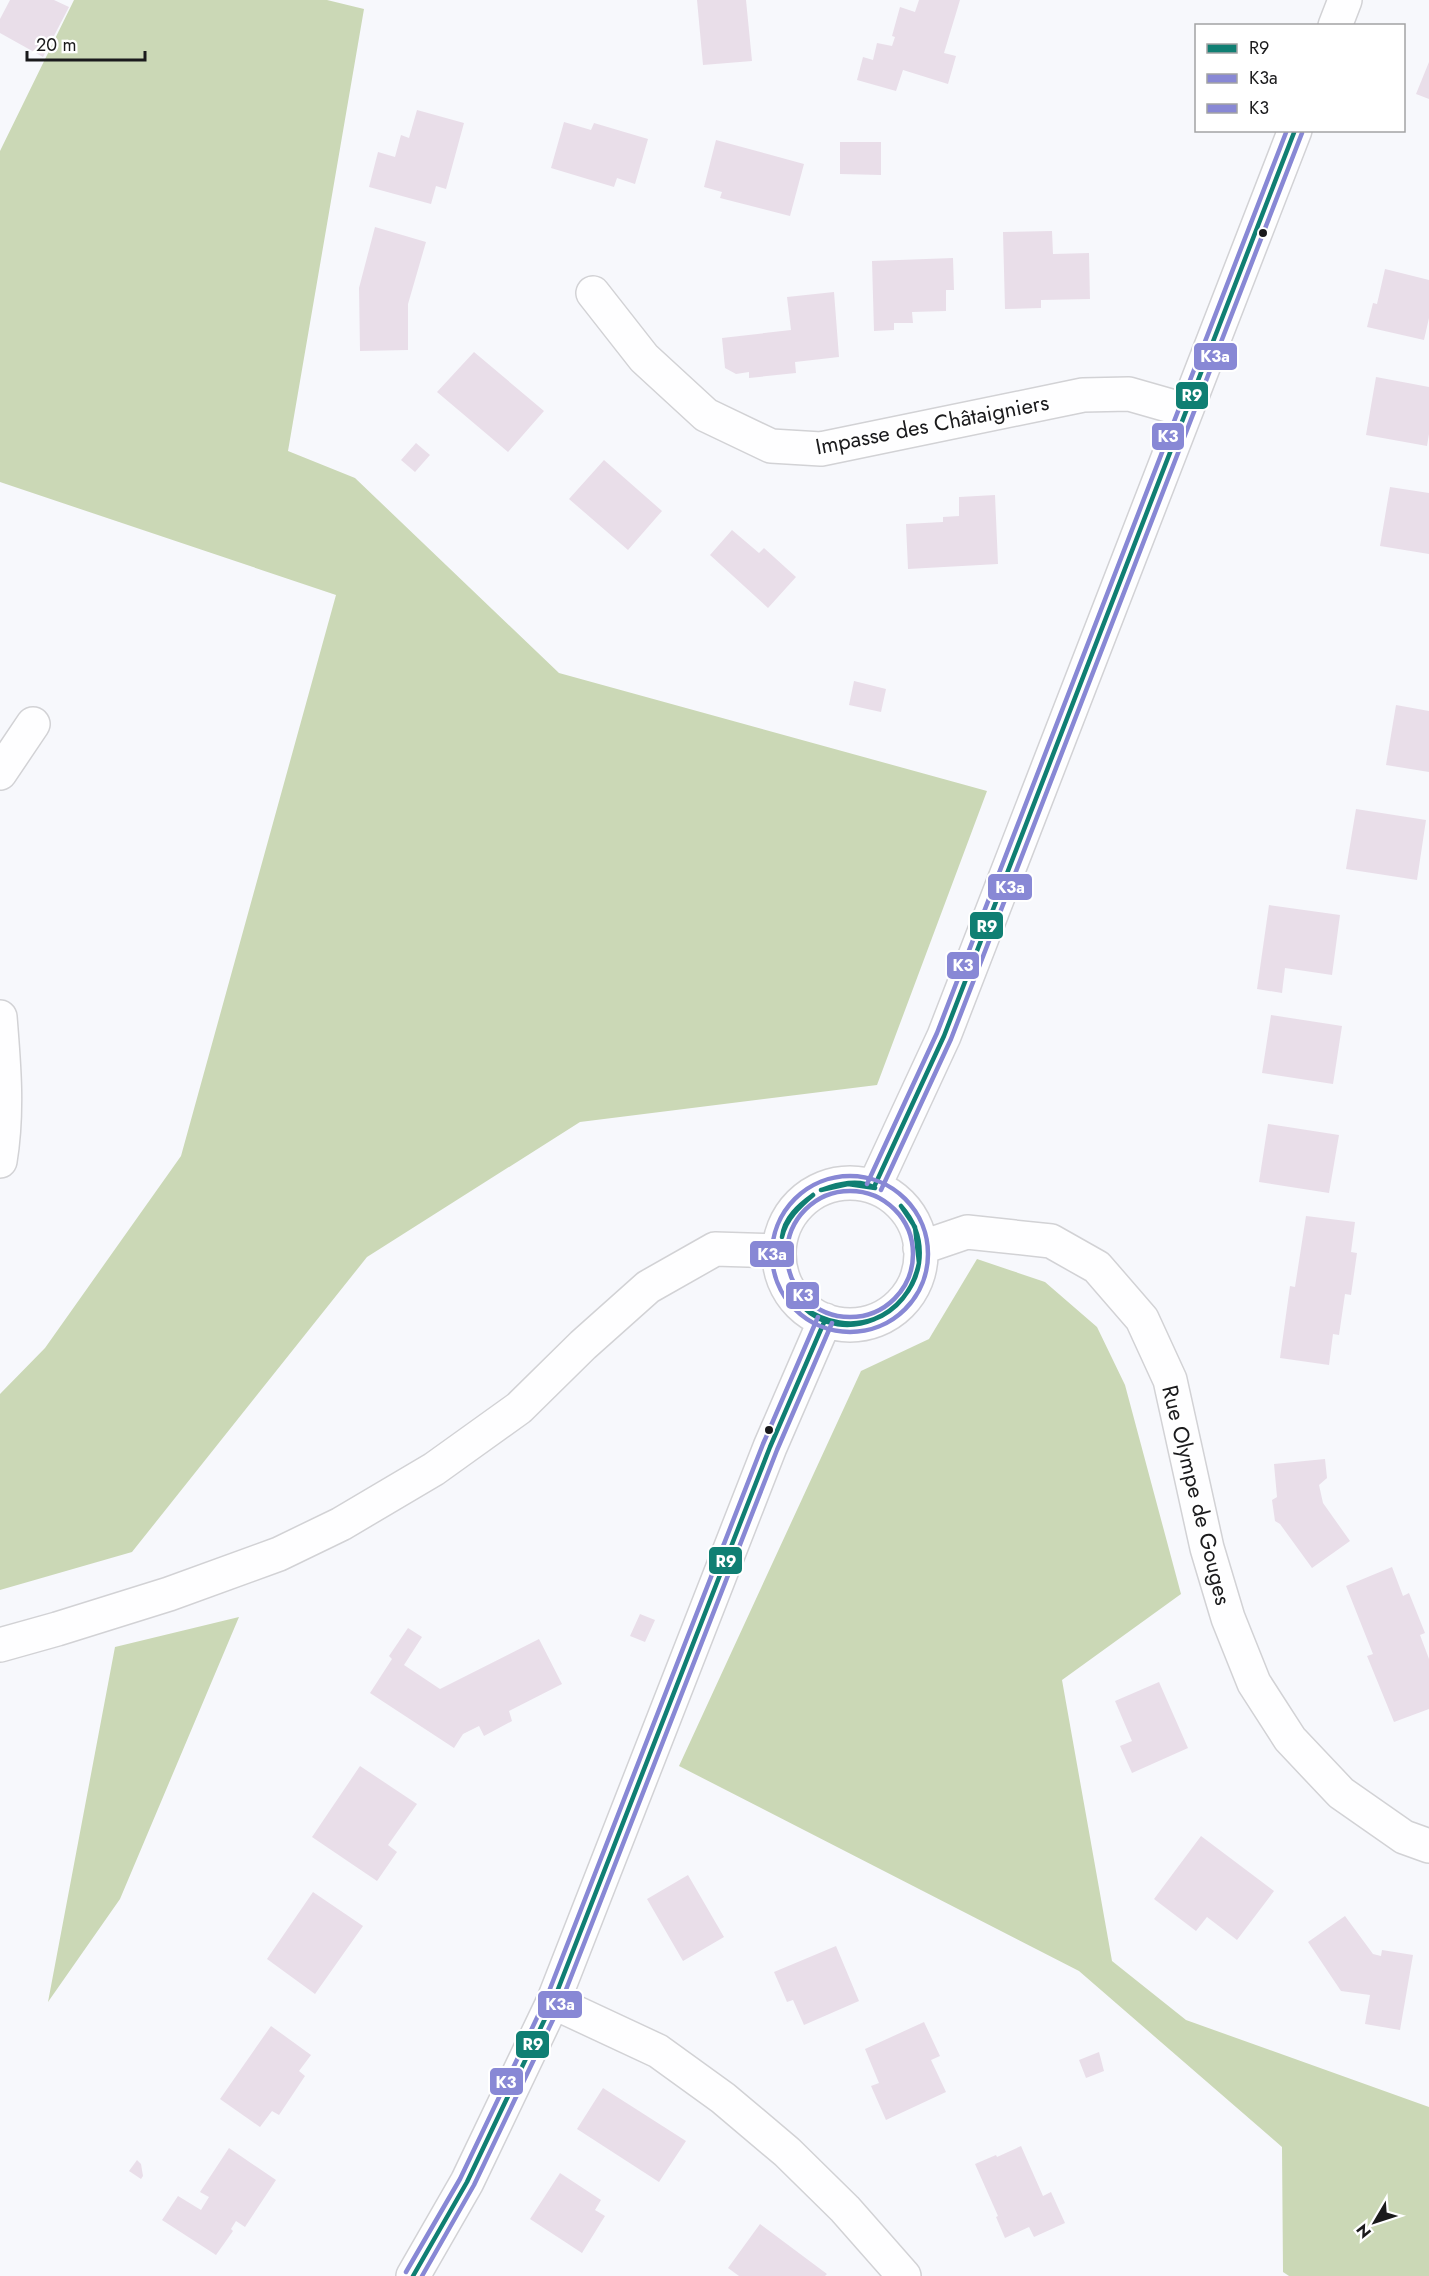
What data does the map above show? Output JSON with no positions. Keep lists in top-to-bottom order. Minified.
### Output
{"streets":{"street":["Impasse des Châtaigniers","Rue Olympe de Gouges"]},"lines":["transit line R9","transit line K3","transit line K3a"],"legend":["R9","K3a","K3"],"scale_bar":"20 m","north":"bottom left"}
